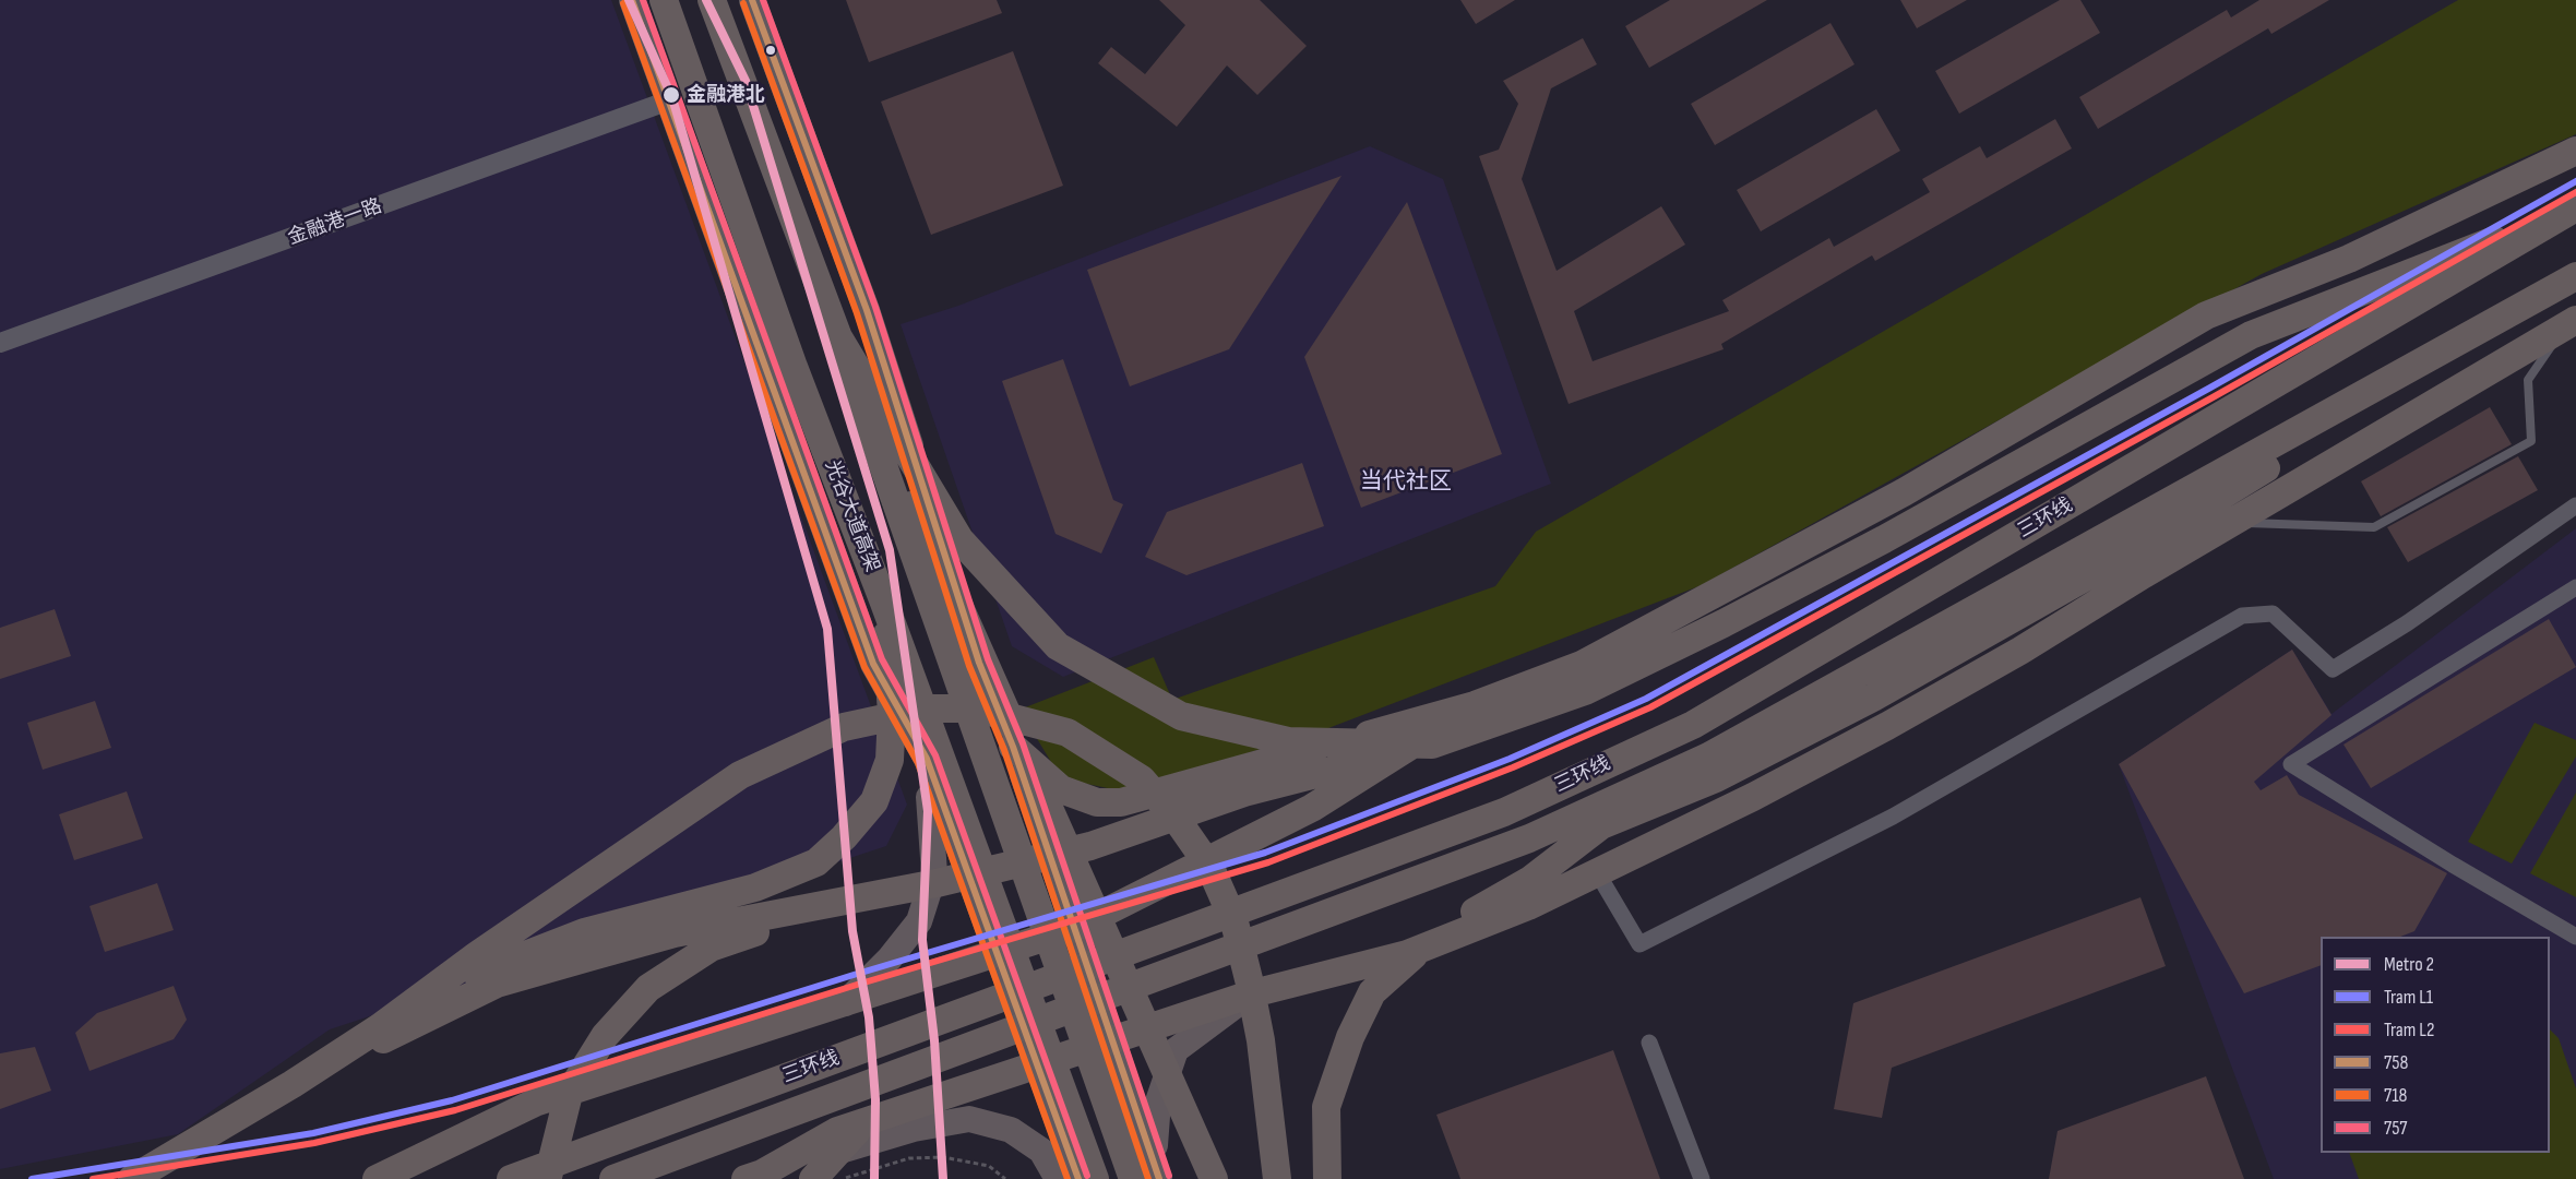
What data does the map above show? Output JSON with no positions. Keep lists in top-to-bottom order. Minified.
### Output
{"streets":{"highway":["光谷大道高架","三环线"],"street":["金融港一路"]},"districts":["当代社区"],"places":["金融港北"],"lines":["metro line 2","transit line 758","transit line 757","transit line 718","tram line L1","tram line L2"],"legend":["Metro 2","Tram L1","Tram L2","758","718","757"]}
